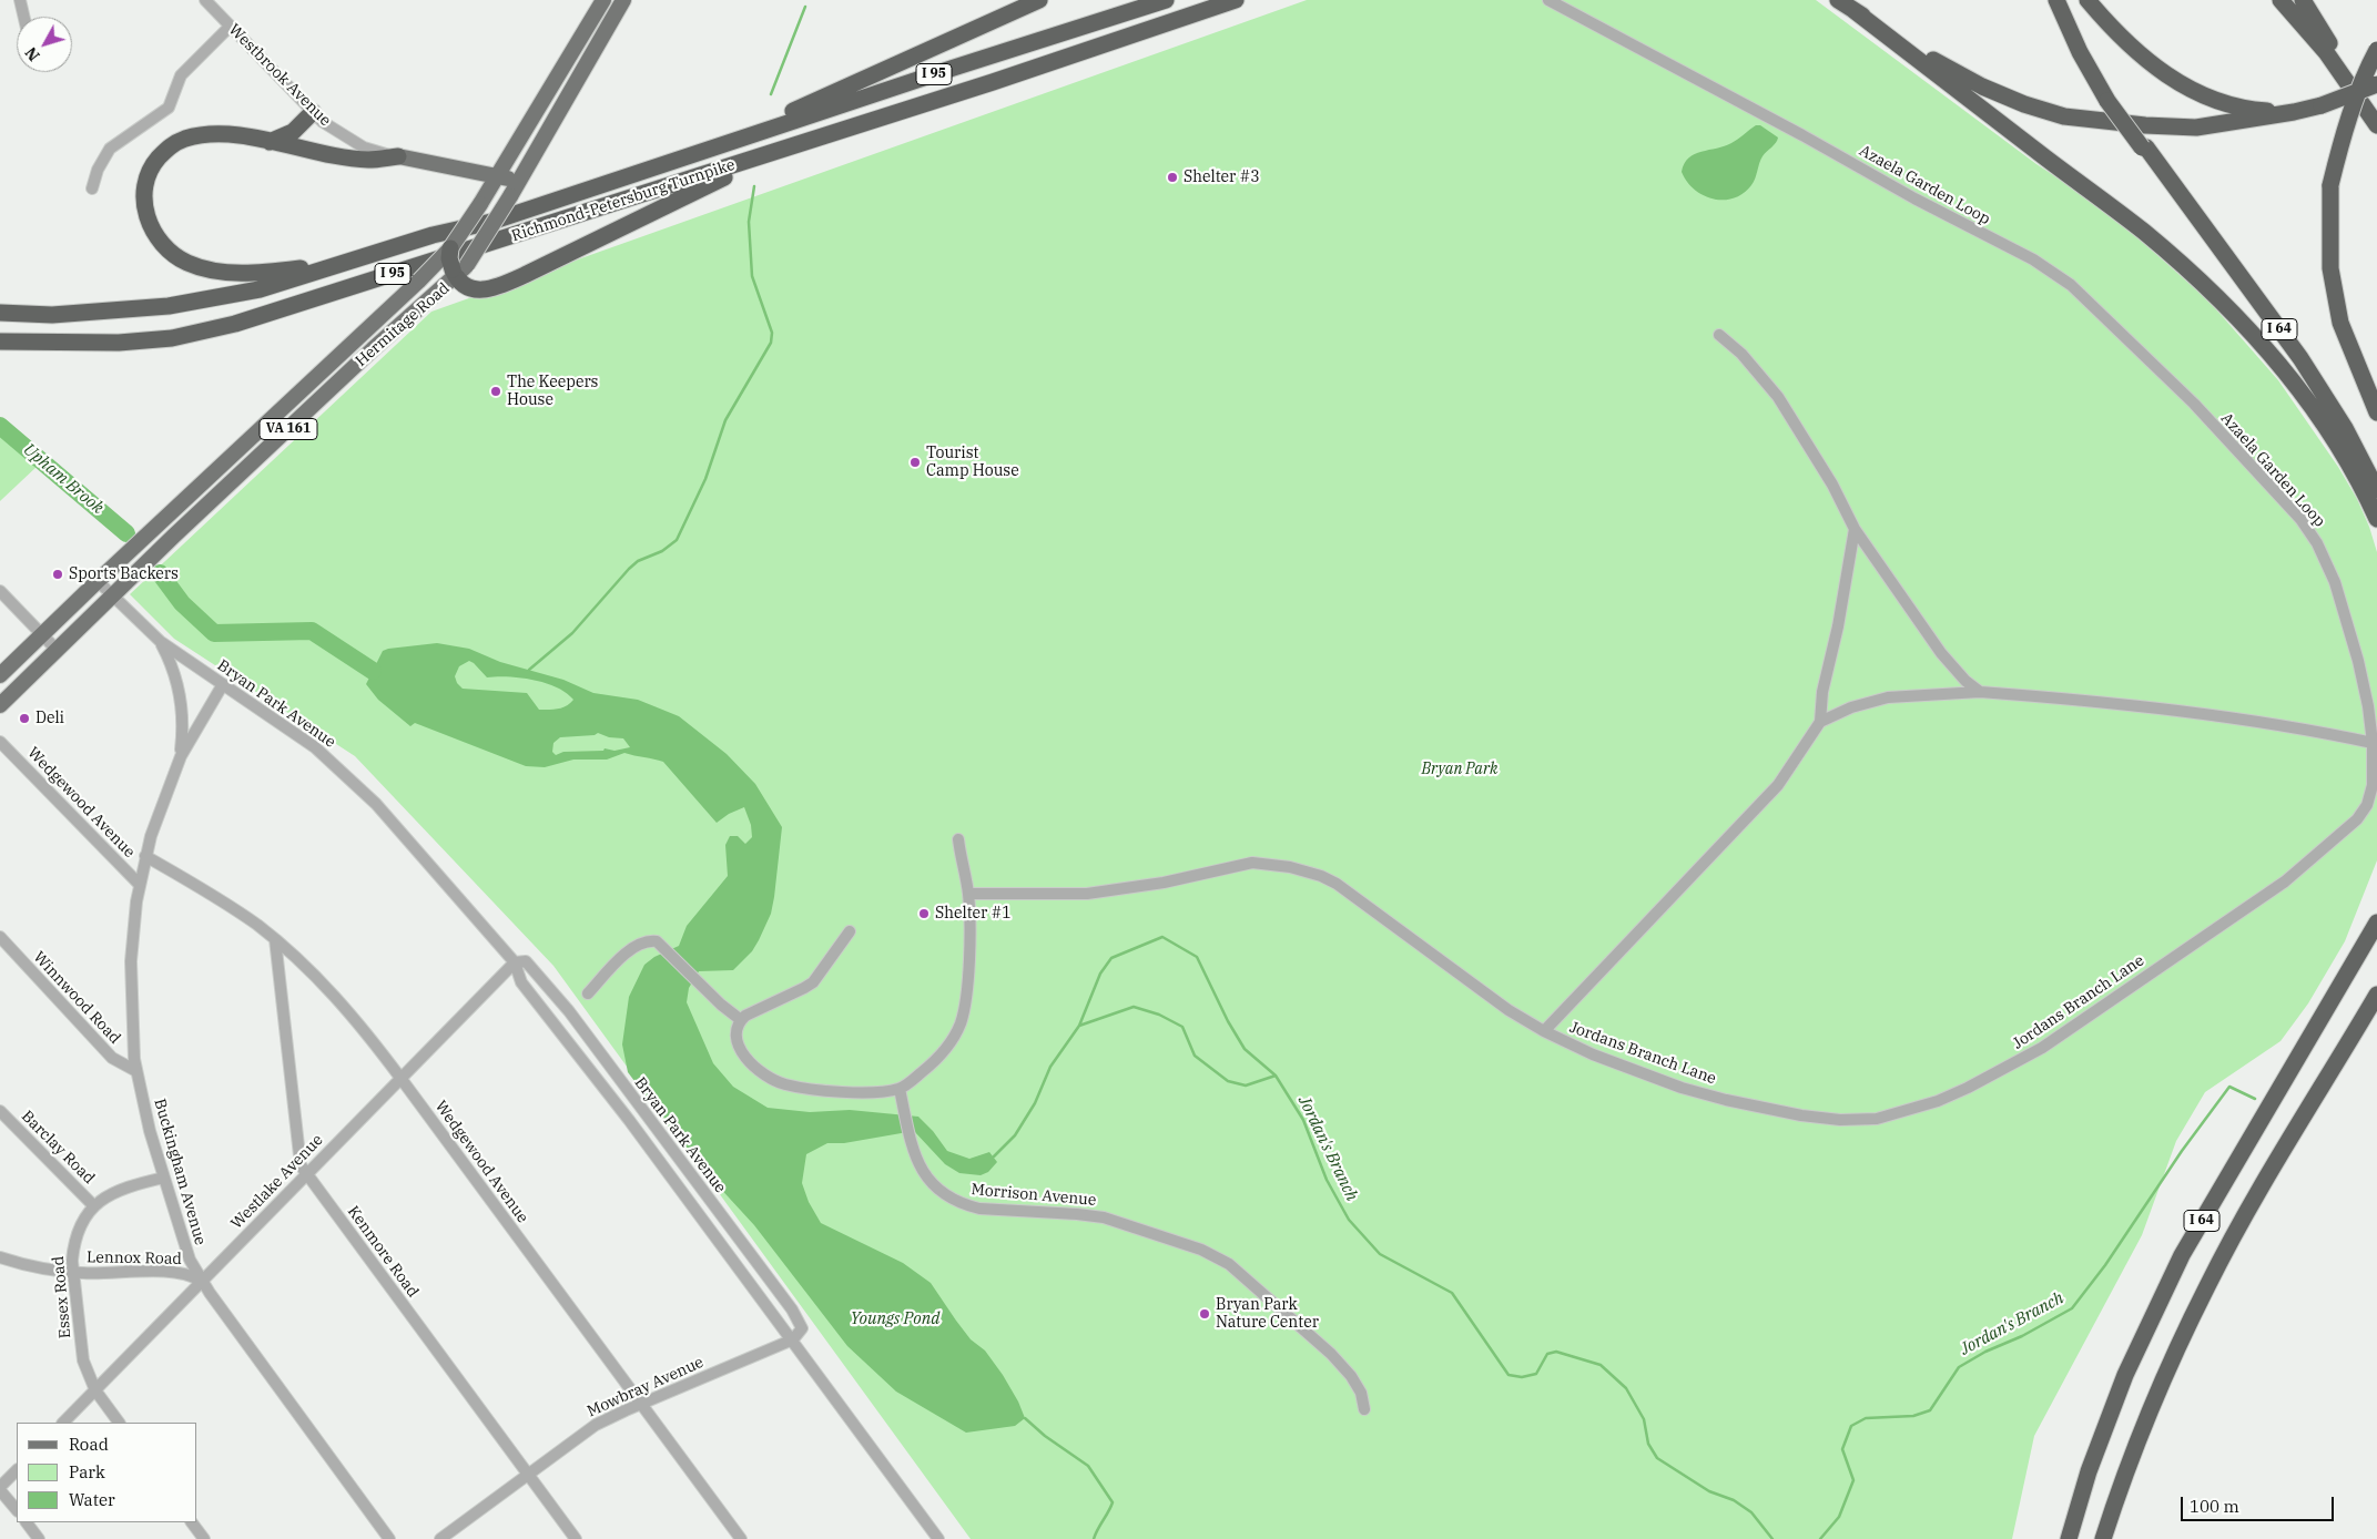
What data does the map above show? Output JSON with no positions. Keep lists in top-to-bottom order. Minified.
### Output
{"streets":{"highway":["I 95","Richmond-Petersburg Turnpike","I 64"],"main road":["Westbrook Avenue","Hermitage Road","VA 161"],"street":["Azaela Garden Loop","Bryan Park Avenue","Wedgewood Avenue","Winnwood Road","Jordans Branch Lane","Barclay Road","Buckingham Avenue","Westlake Avenue","Morrison Avenue","Kenmore Road","Lennox Road","Essex Road","Mowbray Avenue"]},"crossings":[["Westbrook Avenue","Hermitage Road"],["Azaela Garden Loop","Jordans Branch Lane"],["Hermitage Road","VA 161"],["Hermitage Road","Bryan Park Avenue"],["VA 161","Bryan Park Avenue"],["Bryan Park Avenue","Buckingham Avenue"],["Bryan Park Avenue","Westlake Avenue"],["Bryan Park Avenue","Mowbray Avenue"],["Wedgewood Avenue","Buckingham Avenue"],["Wedgewood Avenue","Westlake Avenue"],["Wedgewood Avenue","Kenmore Road"],["Wedgewood Avenue","Mowbray Avenue"],["Winnwood Road","Buckingham Avenue"],["Barclay Road","Essex Road"],["Buckingham Avenue","Westlake Avenue"],["Buckingham Avenue","Lennox Road"],["Westlake Avenue","Kenmore Road"],["Westlake Avenue","Lennox Road"],["Westlake Avenue","Essex Road"],["Kenmore Road","Mowbray Avenue"],["Lennox Road","Essex Road"]],"water":["Upham Brook","Jordan's Branch","Youngs Pond"],"parks":["Bryan Park"],"places":["Shelter #3","The Keepers House","Tourist Camp House","Sports Backers","Deli","Shelter #1","Bryan Park Nature Center"],"legend":["Road","Park","Water"],"scale_bar":"100 m","north":"bottom left"}
